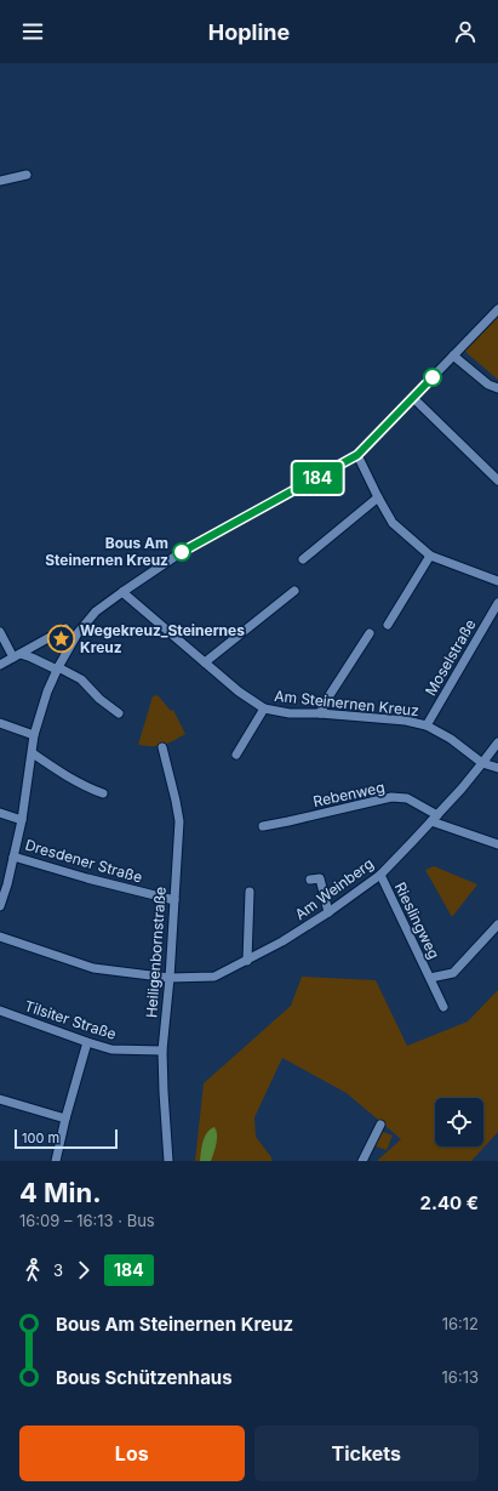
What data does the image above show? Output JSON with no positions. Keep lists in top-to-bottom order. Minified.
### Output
{"streets":{"street":["Moselstraße","Am Steinernen Kreuz","Rebenweg","Dresdener Straße","Am Weinberg","Rieslingweg","Heiligenbornstraße","Tilsiter Straße"]},"crossings":[["Moselstraße","Am Steinernen Kreuz"],["Am Steinernen Kreuz","Am Weinberg"],["Rebenweg","Am Weinberg"],["Dresdener Straße","Heiligenbornstraße"],["Am Weinberg","Rieslingweg"],["Am Weinberg","Heiligenbornstraße"],["Heiligenbornstraße","Tilsiter Straße"]],"places":{"other":["Bous Am Steinernen Kreuz"],"place":["Wegekreuz_Steinernes Kreuz"]},"lines":["bus line 184"],"scale_bar":"100 m","page":{"header":"Hopline","on_map":"184","scale":"100 m","heading":["4 Min.","16:09 – 16:13 · Bus","2.40 €"],"legs":["3","184"],"list":[{"name":"Bous Am Steinernen Kreuz","value":"16:12"},{"name":"Bous Schützenhaus","value":"16:13"}],"buttons":["Los","Tickets"]}}
